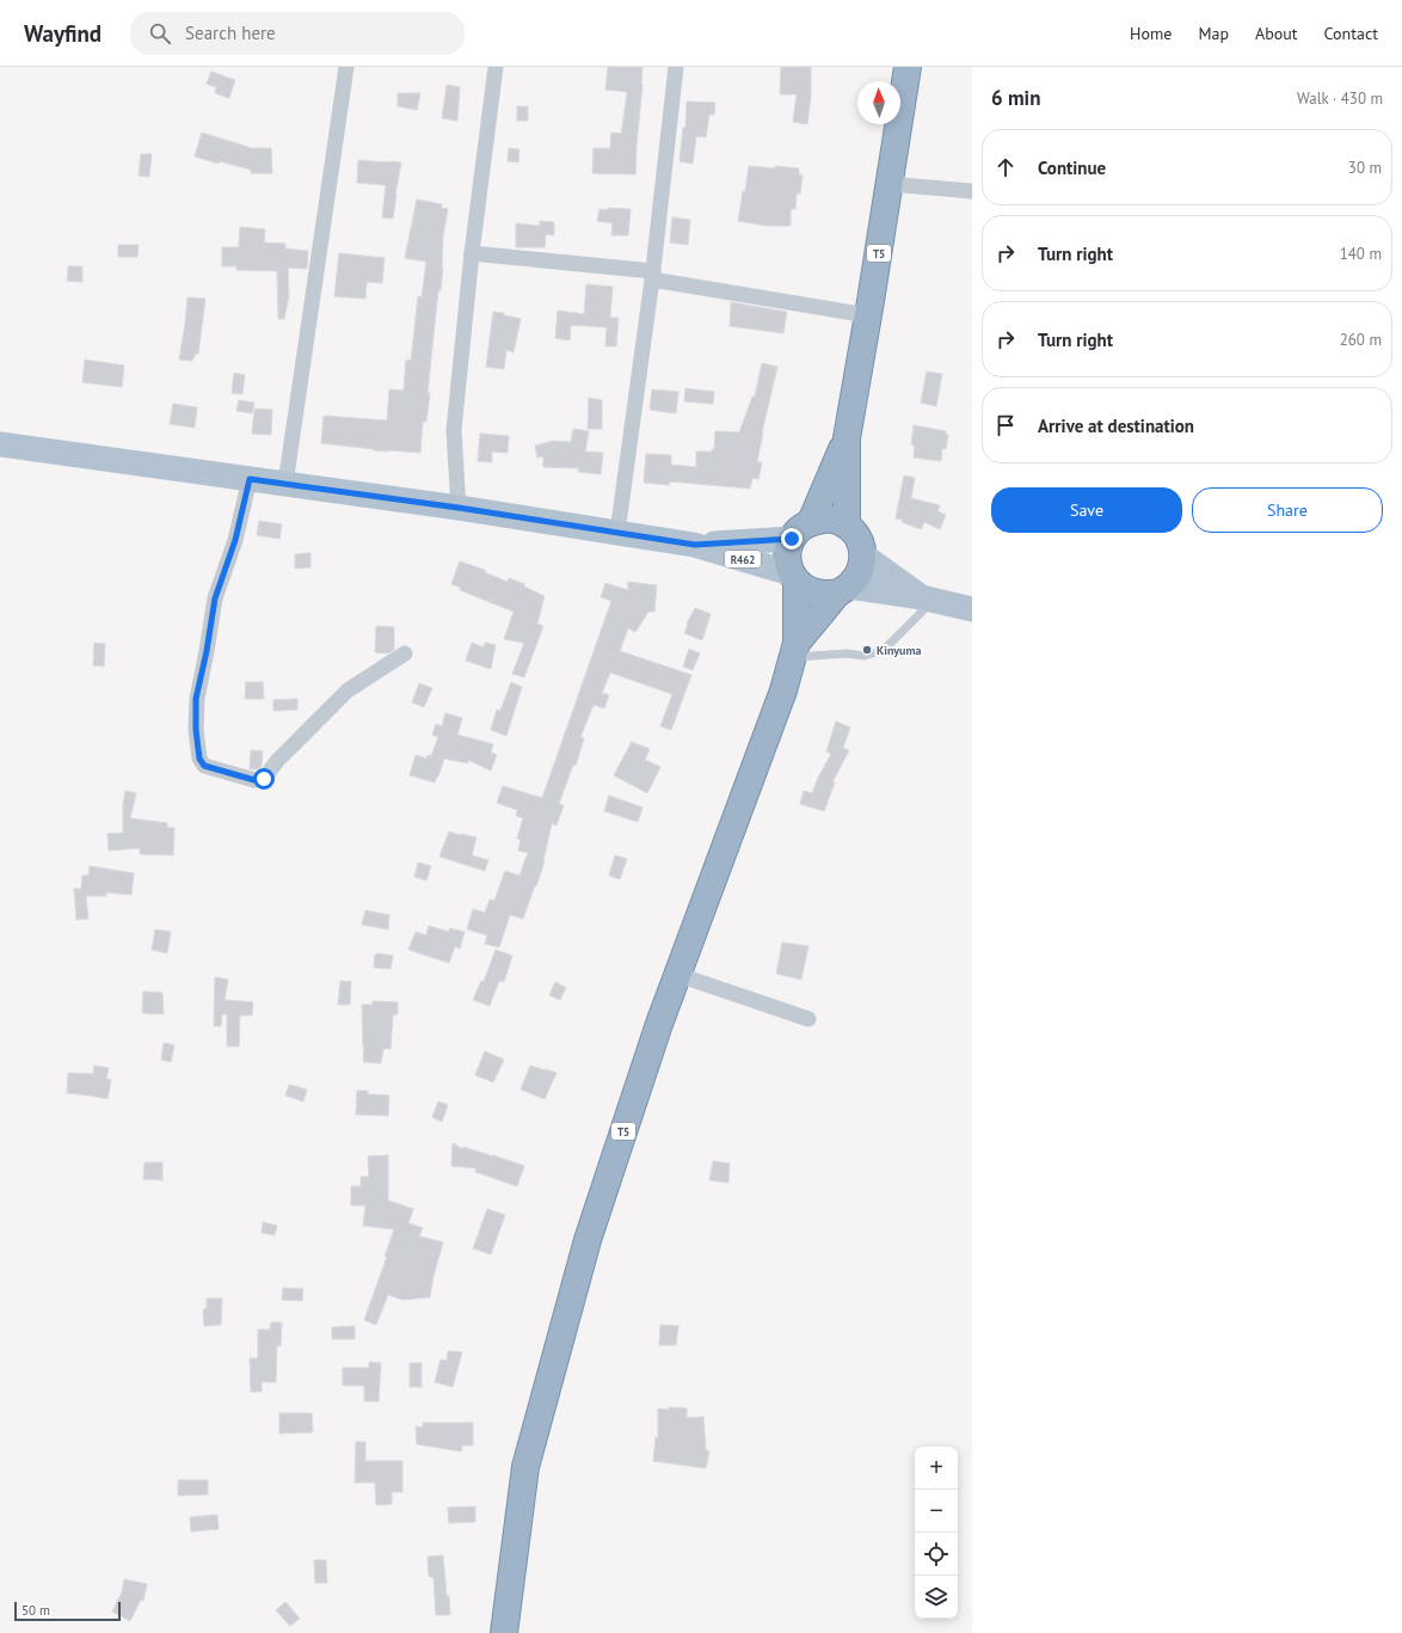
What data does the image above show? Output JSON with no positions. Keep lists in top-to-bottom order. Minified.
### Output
{"streets":{"highway":["T5"],"main road":["R462"]},"crossings":[["T5","R462"]],"places":["Kinyuma"],"scale_bar":"50 m","north":"top","page":{"header":"Wayfind","search":"Search here","nav":["Home","Map","About","Contact"],"heading":["6 min","Walk · 430 m"],"list":[["Continue","30 m"],["Turn right","140 m"],["Turn right","260 m"],"Arrive at destination"],"buttons":["Save","Share"],"map_buttons":["+","−"],"scale":"50 m"}}
